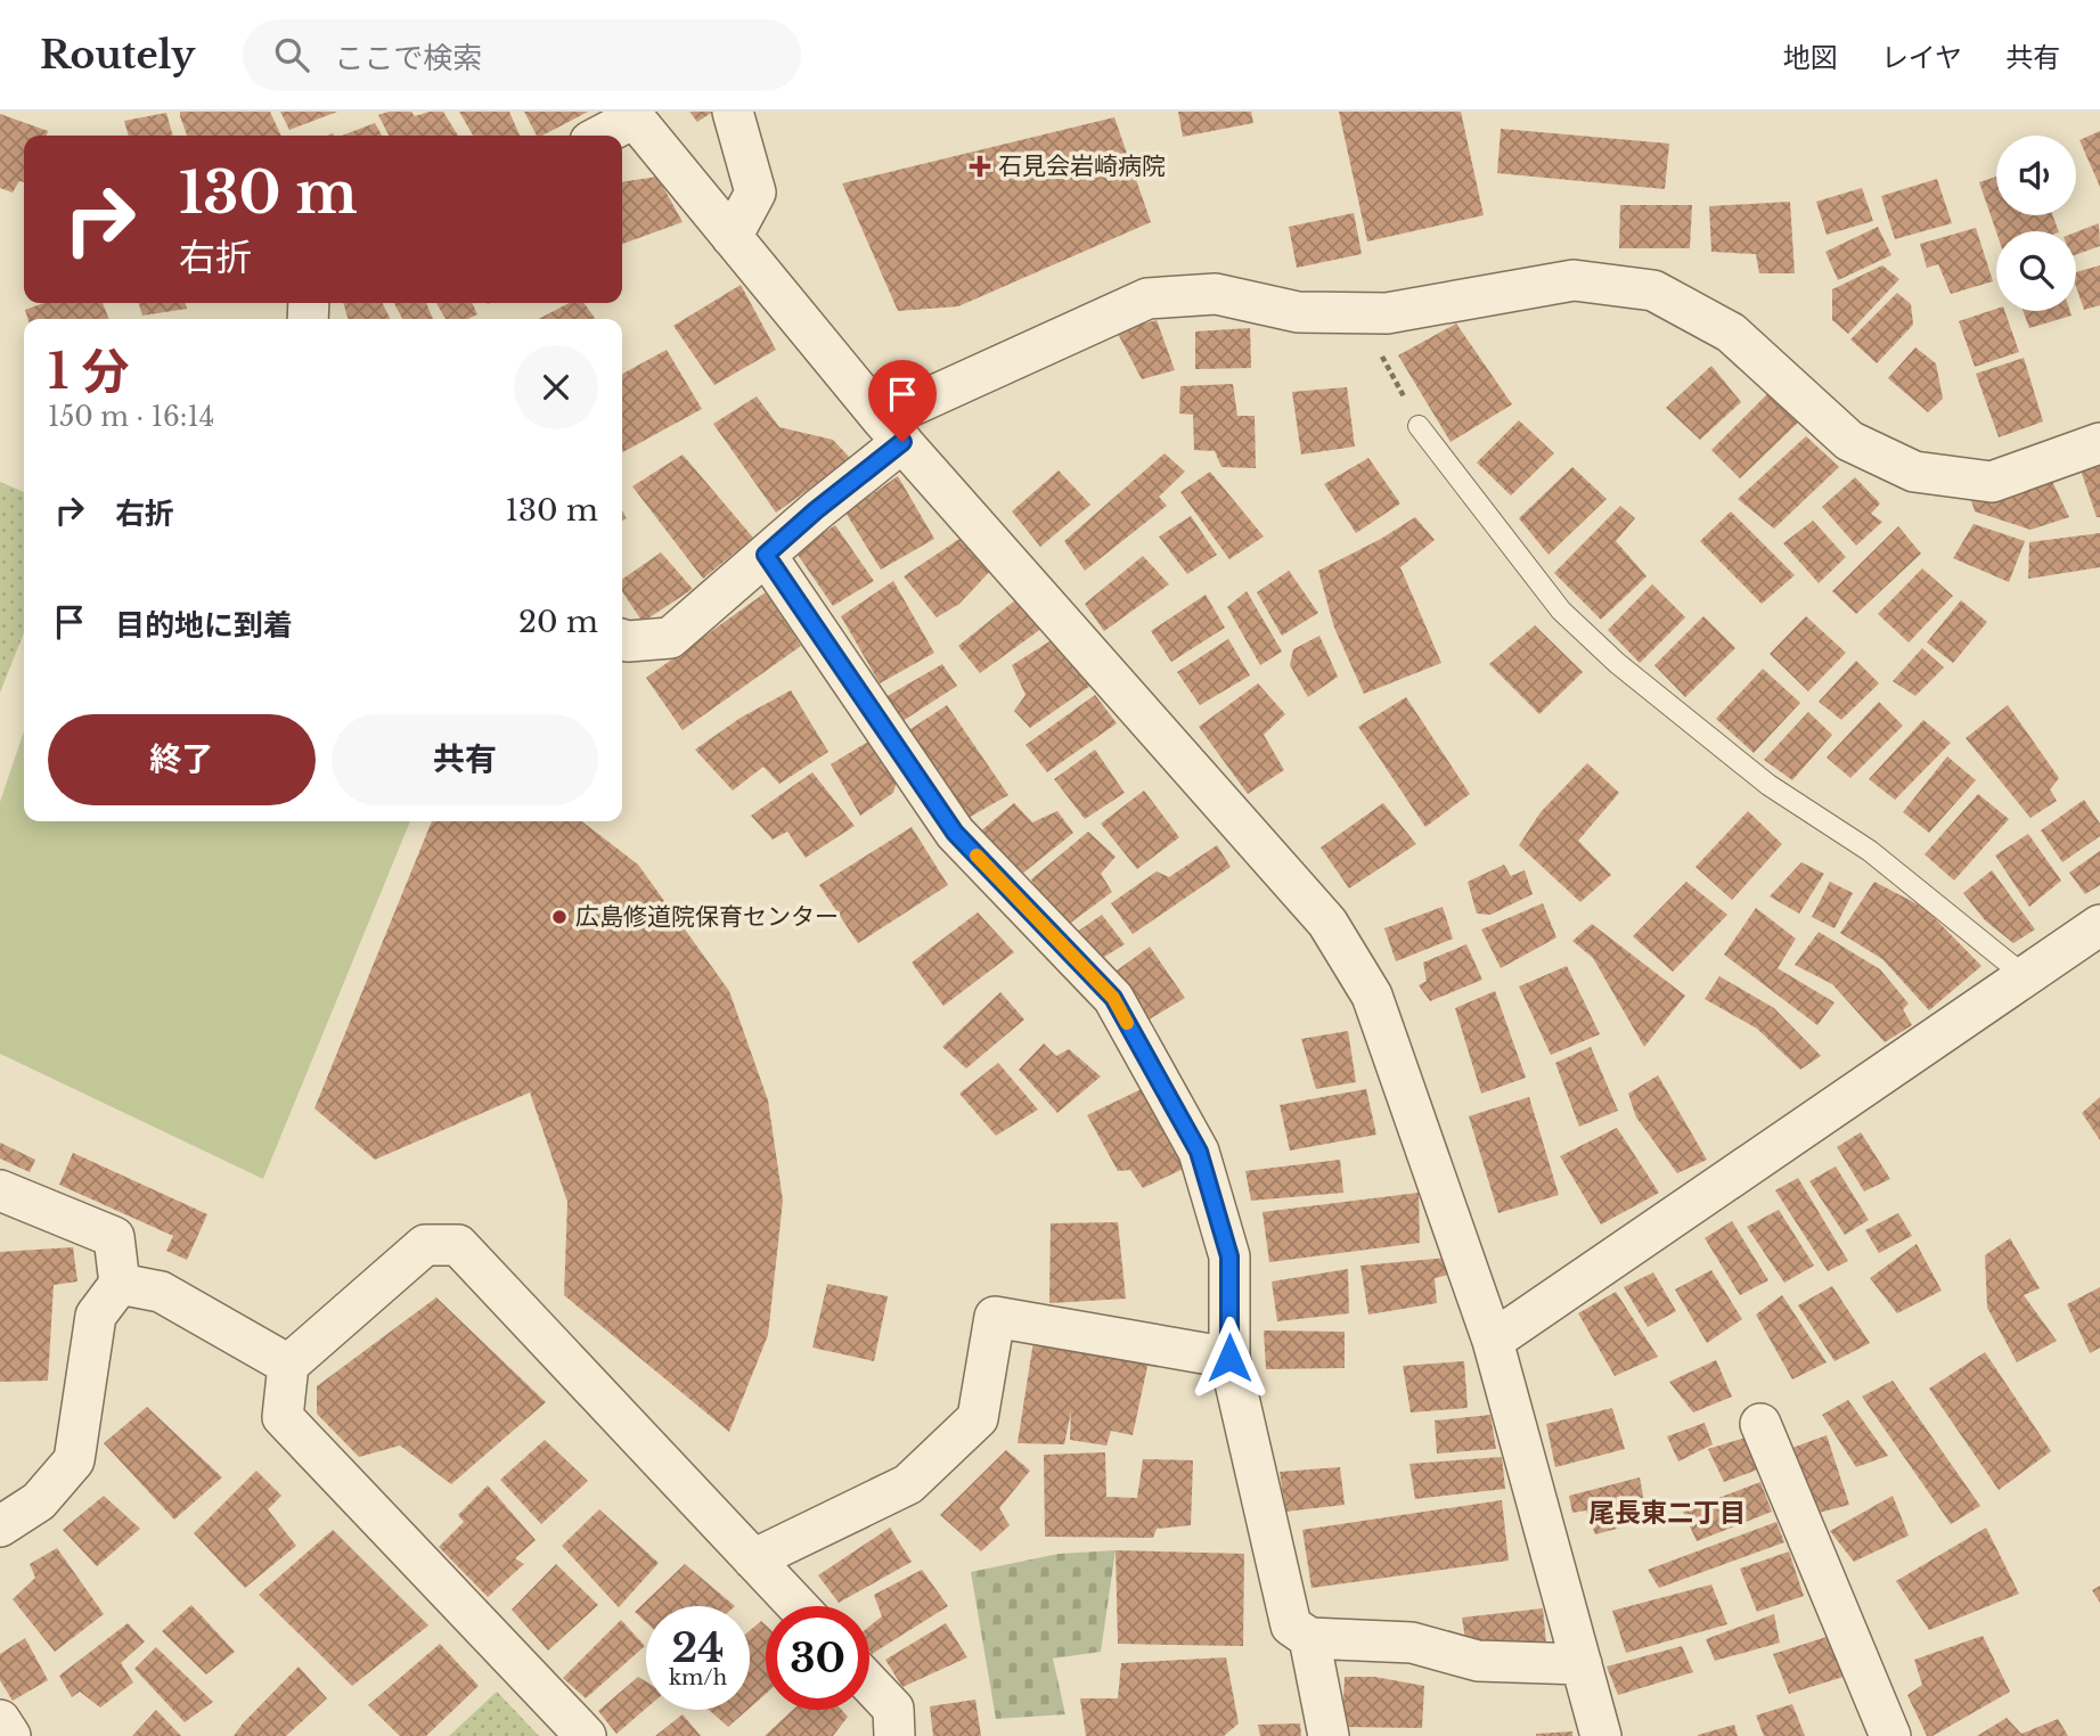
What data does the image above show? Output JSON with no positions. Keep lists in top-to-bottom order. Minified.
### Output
{"districts":["尾長東二丁目"],"places":{"health":["石見会岩崎病院"],"other":["広島修道院保育センター"]},"page":{"header":"Routely","search":"ここで検索","nav":["地図","レイヤ","共有"],"turn":["130 m","右折"],"heading":["1 分","150 m · 16:14"],"list":[{"name":"右折","value":"130 m"},{"name":"目的地に到着","value":"20 m"}],"buttons":["終了","共有"],"speed":"24 km/h","limit":"30"}}
